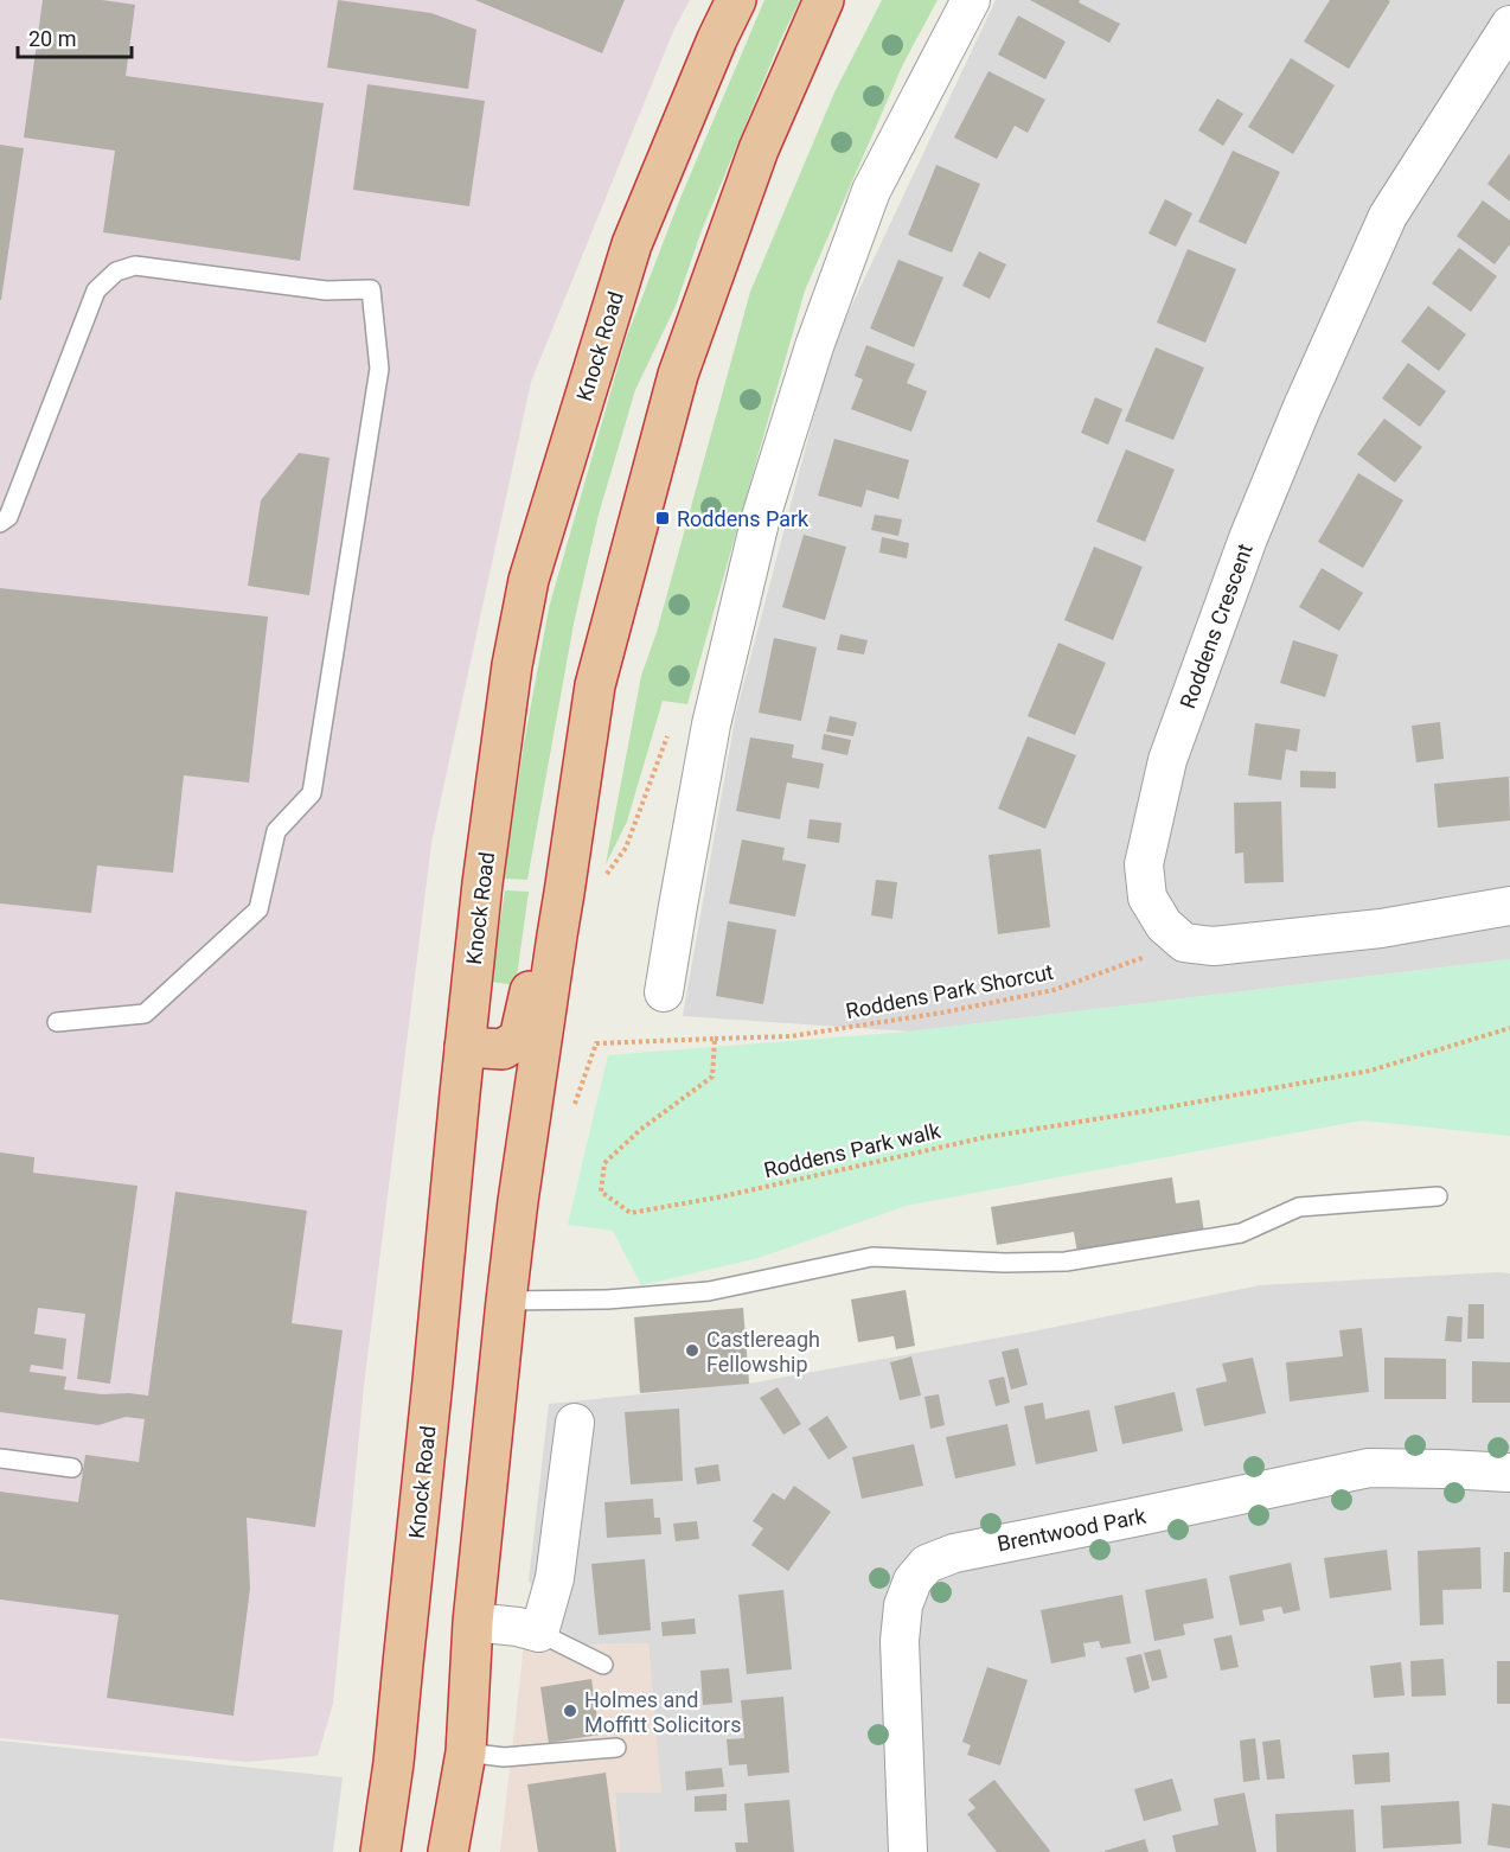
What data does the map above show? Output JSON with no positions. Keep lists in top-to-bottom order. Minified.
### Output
{"streets":{"highway":["Knock Road"],"street":["Roddens Crescent","Brentwood Park"],"path":["Roddens Park Shorcut","Roddens Park walk"]},"crossings":[["Roddens Crescent","Roddens Park Shorcut"],["Roddens Park Shorcut","Roddens Park walk"]],"places":{"transit":["Roddens Park"],"other":["Castlereagh Fellowship","Holmes and Moffitt Solicitors"]},"scale_bar":"20 m"}
